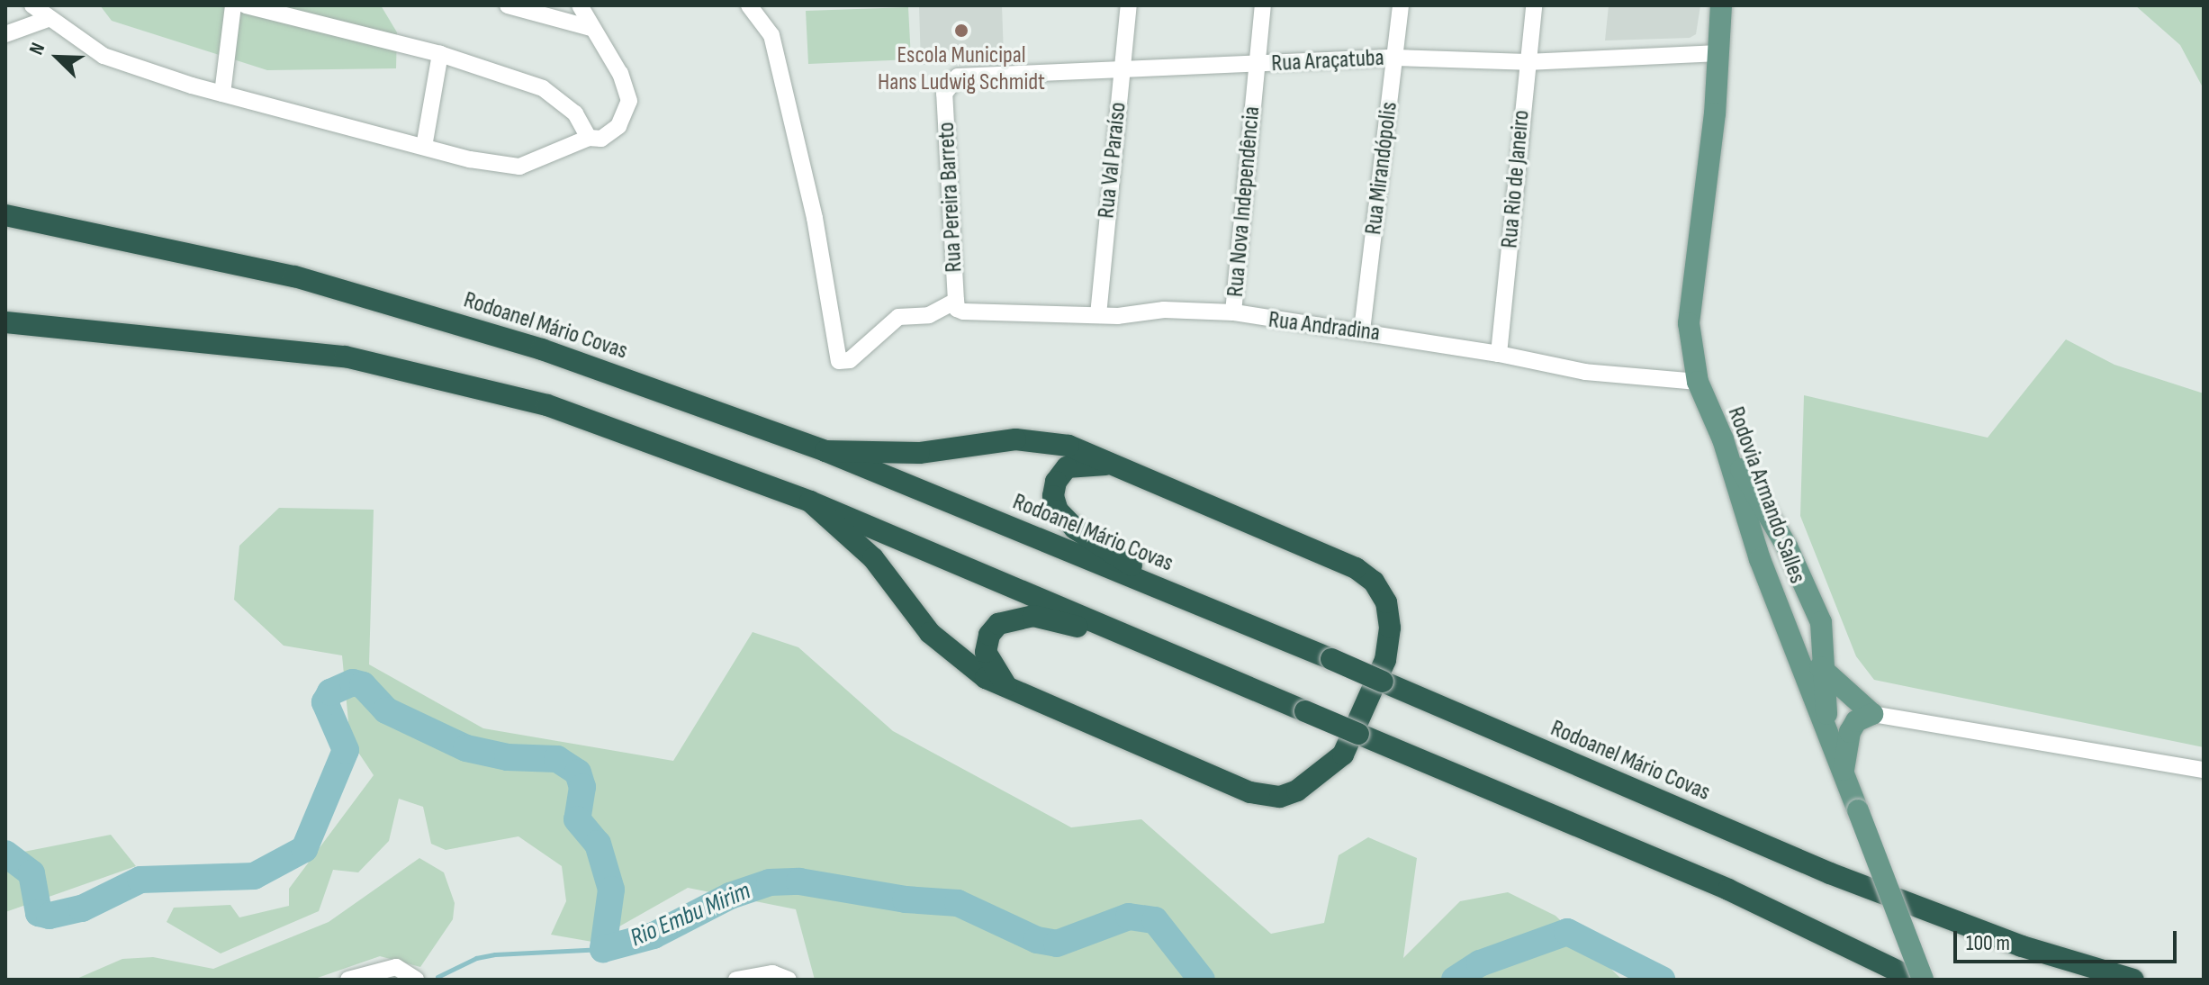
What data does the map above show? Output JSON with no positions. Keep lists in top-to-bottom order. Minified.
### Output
{"streets":{"highway":["Rodoanel Mário Covas"],"main road":["Rodovia Armando Salles"],"street":["Rua Araçatuba","Rua Val Paraíso","Rua Mirandópolis","Rua Rio de Janeiro","Rua Pereira Barreto","Rua Nova Independência","Rua Andradina"]},"crossings":[["Rua Araçatuba","Rua Val Paraíso"],["Rua Araçatuba","Rua Mirandópolis"],["Rua Araçatuba","Rua Rio de Janeiro"],["Rua Araçatuba","Rua Pereira Barreto"],["Rua Araçatuba","Rua Nova Independência"],["Rua Araçatuba","Rodovia Armando Salles"],["Rua Val Paraíso","Rua Andradina"],["Rua Mirandópolis","Rua Andradina"],["Rua Rio de Janeiro","Rua Andradina"],["Rua Pereira Barreto","Rua Andradina"],["Rua Nova Independência","Rua Andradina"],["Rua Andradina","Rodovia Armando Salles"]],"water":["Rio Embu Mirim"],"places":["Escola Municipal Hans Ludwig Schmidt"],"scale_bar":"100 m","north":"top left"}
